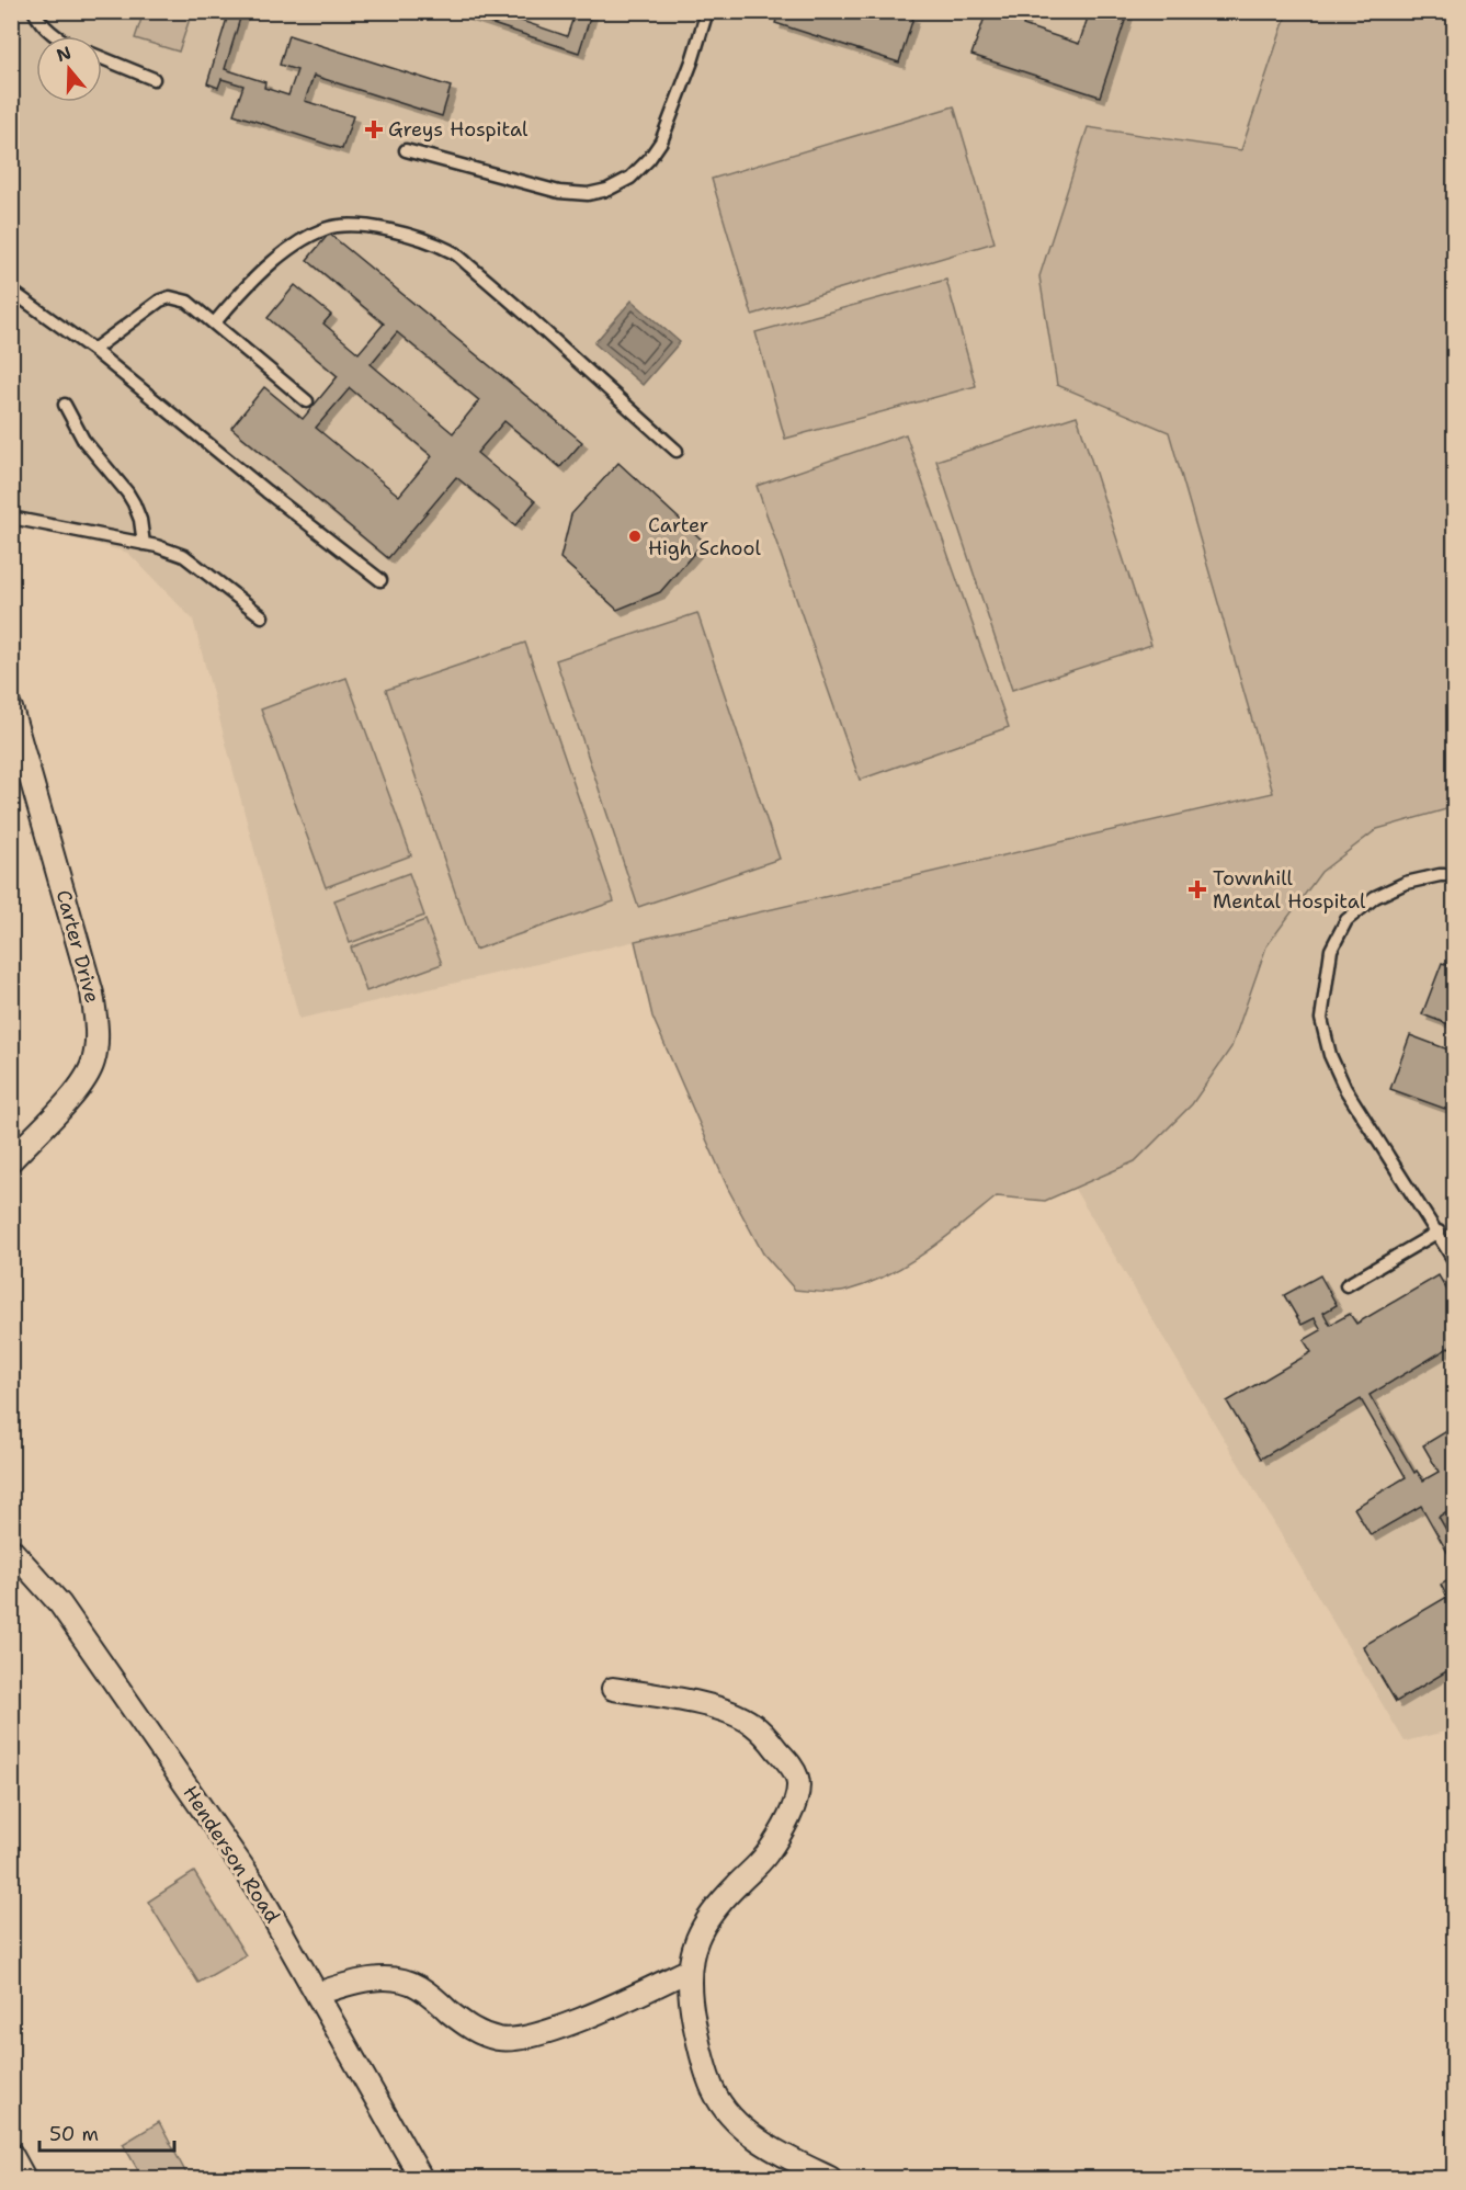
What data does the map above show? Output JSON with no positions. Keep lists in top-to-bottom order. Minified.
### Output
{"streets":{"street":["Carter Drive","Henderson Road"]},"places":{"health":["Greys Hospital","Townhill Mental Hospital"],"other":["Carter High School"]},"scale_bar":"50 m","north":"top"}
